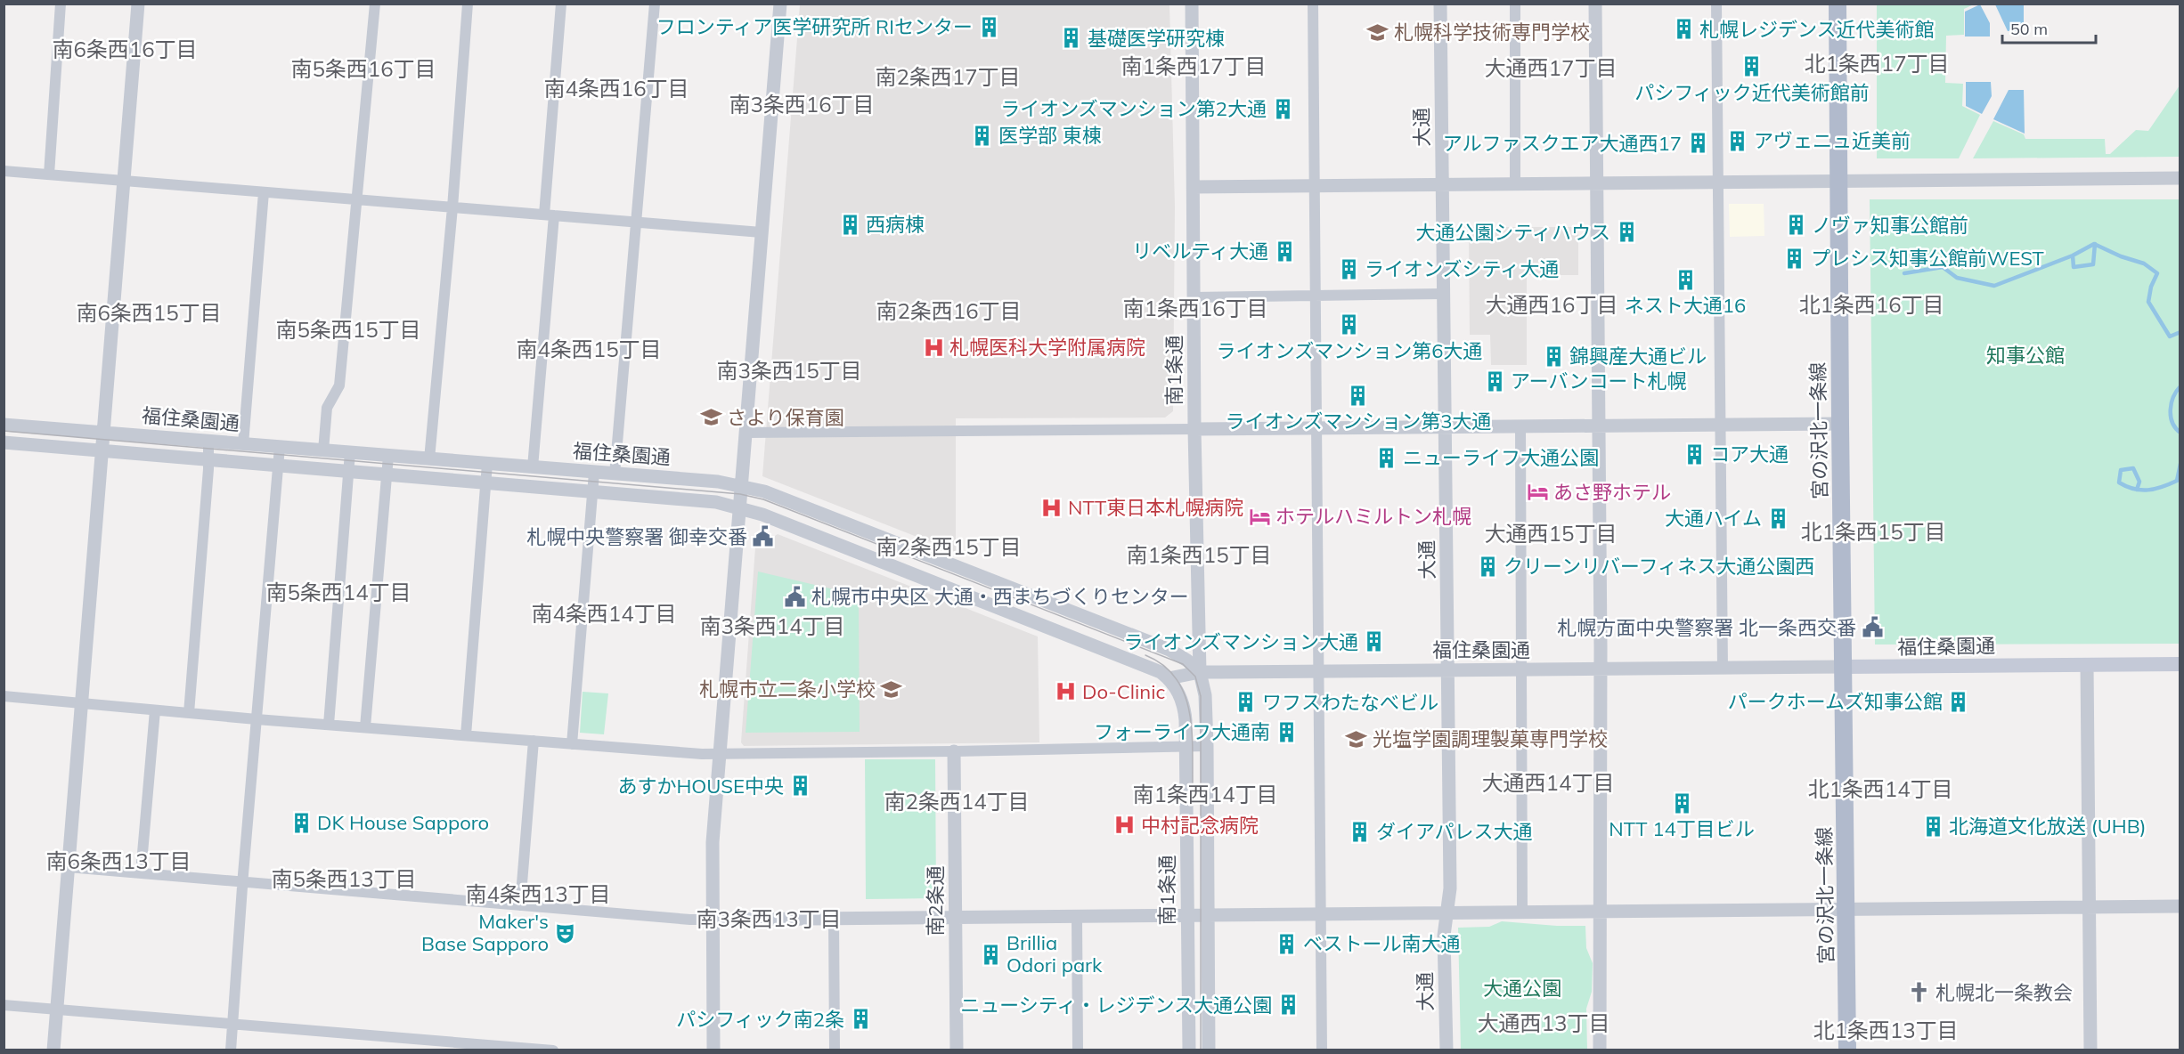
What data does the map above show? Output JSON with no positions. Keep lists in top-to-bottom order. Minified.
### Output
{"streets":{"main road":["福住桑園通","宮の沢北一条線"],"street":["大通","南1条通","南2条通"]},"crossings":[["大通","福住桑園通"],["南1条通","福住桑園通"],["福住桑園通","宮の沢北一条線"]],"districts":["南6条西16丁目","北1条西17丁目","南1条西17丁目","大通西17丁目","南5条西16丁目","南2条西17丁目","南4条西16丁目","南3条西16丁目","大通西16丁目","北1条西16丁目","南1条西16丁目","南2条西16丁目","南6条西15丁目","南5条西15丁目","南4条西15丁目","南3条西15丁目","北1条西15丁目","大通西15丁目","南2条西15丁目","南1条西15丁目","南5条西14丁目","南4条西14丁目","南3条西14丁目","大通西14丁目","北1条西14丁目","南1条西14丁目","南2条西14丁目","南6条西13丁目","南5条西13丁目","南4条西13丁目","南3条西13丁目","大通西13丁目","北1条西13丁目"],"parks":["知事公館","大通公園"],"places":{"building":["フロンティア医学研究所 RIセンター","札幌レジデンス近代美術館","基礎医学研究棟","パシフィック近代美術館前","ライオンズマンション第2大通","医学部 東棟","アヴェニュ近美前","アルファスクエア大通西17","西病棟","ノヴァ知事公館前","大通公園シティハウス","リベルティ大通","プレシス知事公館前WEST","ライオンズシティ大通","ネスト大通16","ライオンズマンション第6大通","錦興産大通ビル","アーバンコート札幌","ライオンズマンション第3大通","コア大通","ニューライフ大通公園","大通ハイム","クリーンリバーフィネス大通公園西","ライオンズマンション大通","パークホームズ知事公館","ワフスわたなべビル","フォーライフ大通南","あすかHOUSE中央","NTT 14丁目ビル","DK House Sapporo","北海道文化放送 (UHB)","ダイアパレス大通","ベストール南大通","Brillia Odori park","ニューシティ・レジデンス大通公園","パシフィック南2条"],"school or university":["札幌科学技術専門学校","さより保育園","札幌市立二条小学校","光塩学園調理製菓専門学校"],"hospital":["札幌医科大学附属病院","NTT東日本札幌病院","Do-Clinic","中村記念病院"],"hotel":["あさ野ホテル","ホテルハミルトン札幌"],"public building":["札幌中央警察署 御幸交番","札幌市中央区 大通・西まちづくりセンター","札幌方面中央警察署 北一条西交番"],"theatre":["Maker's Base Sapporo"],"church":["札幌北一条教会"]},"scale_bar":"50 m"}
